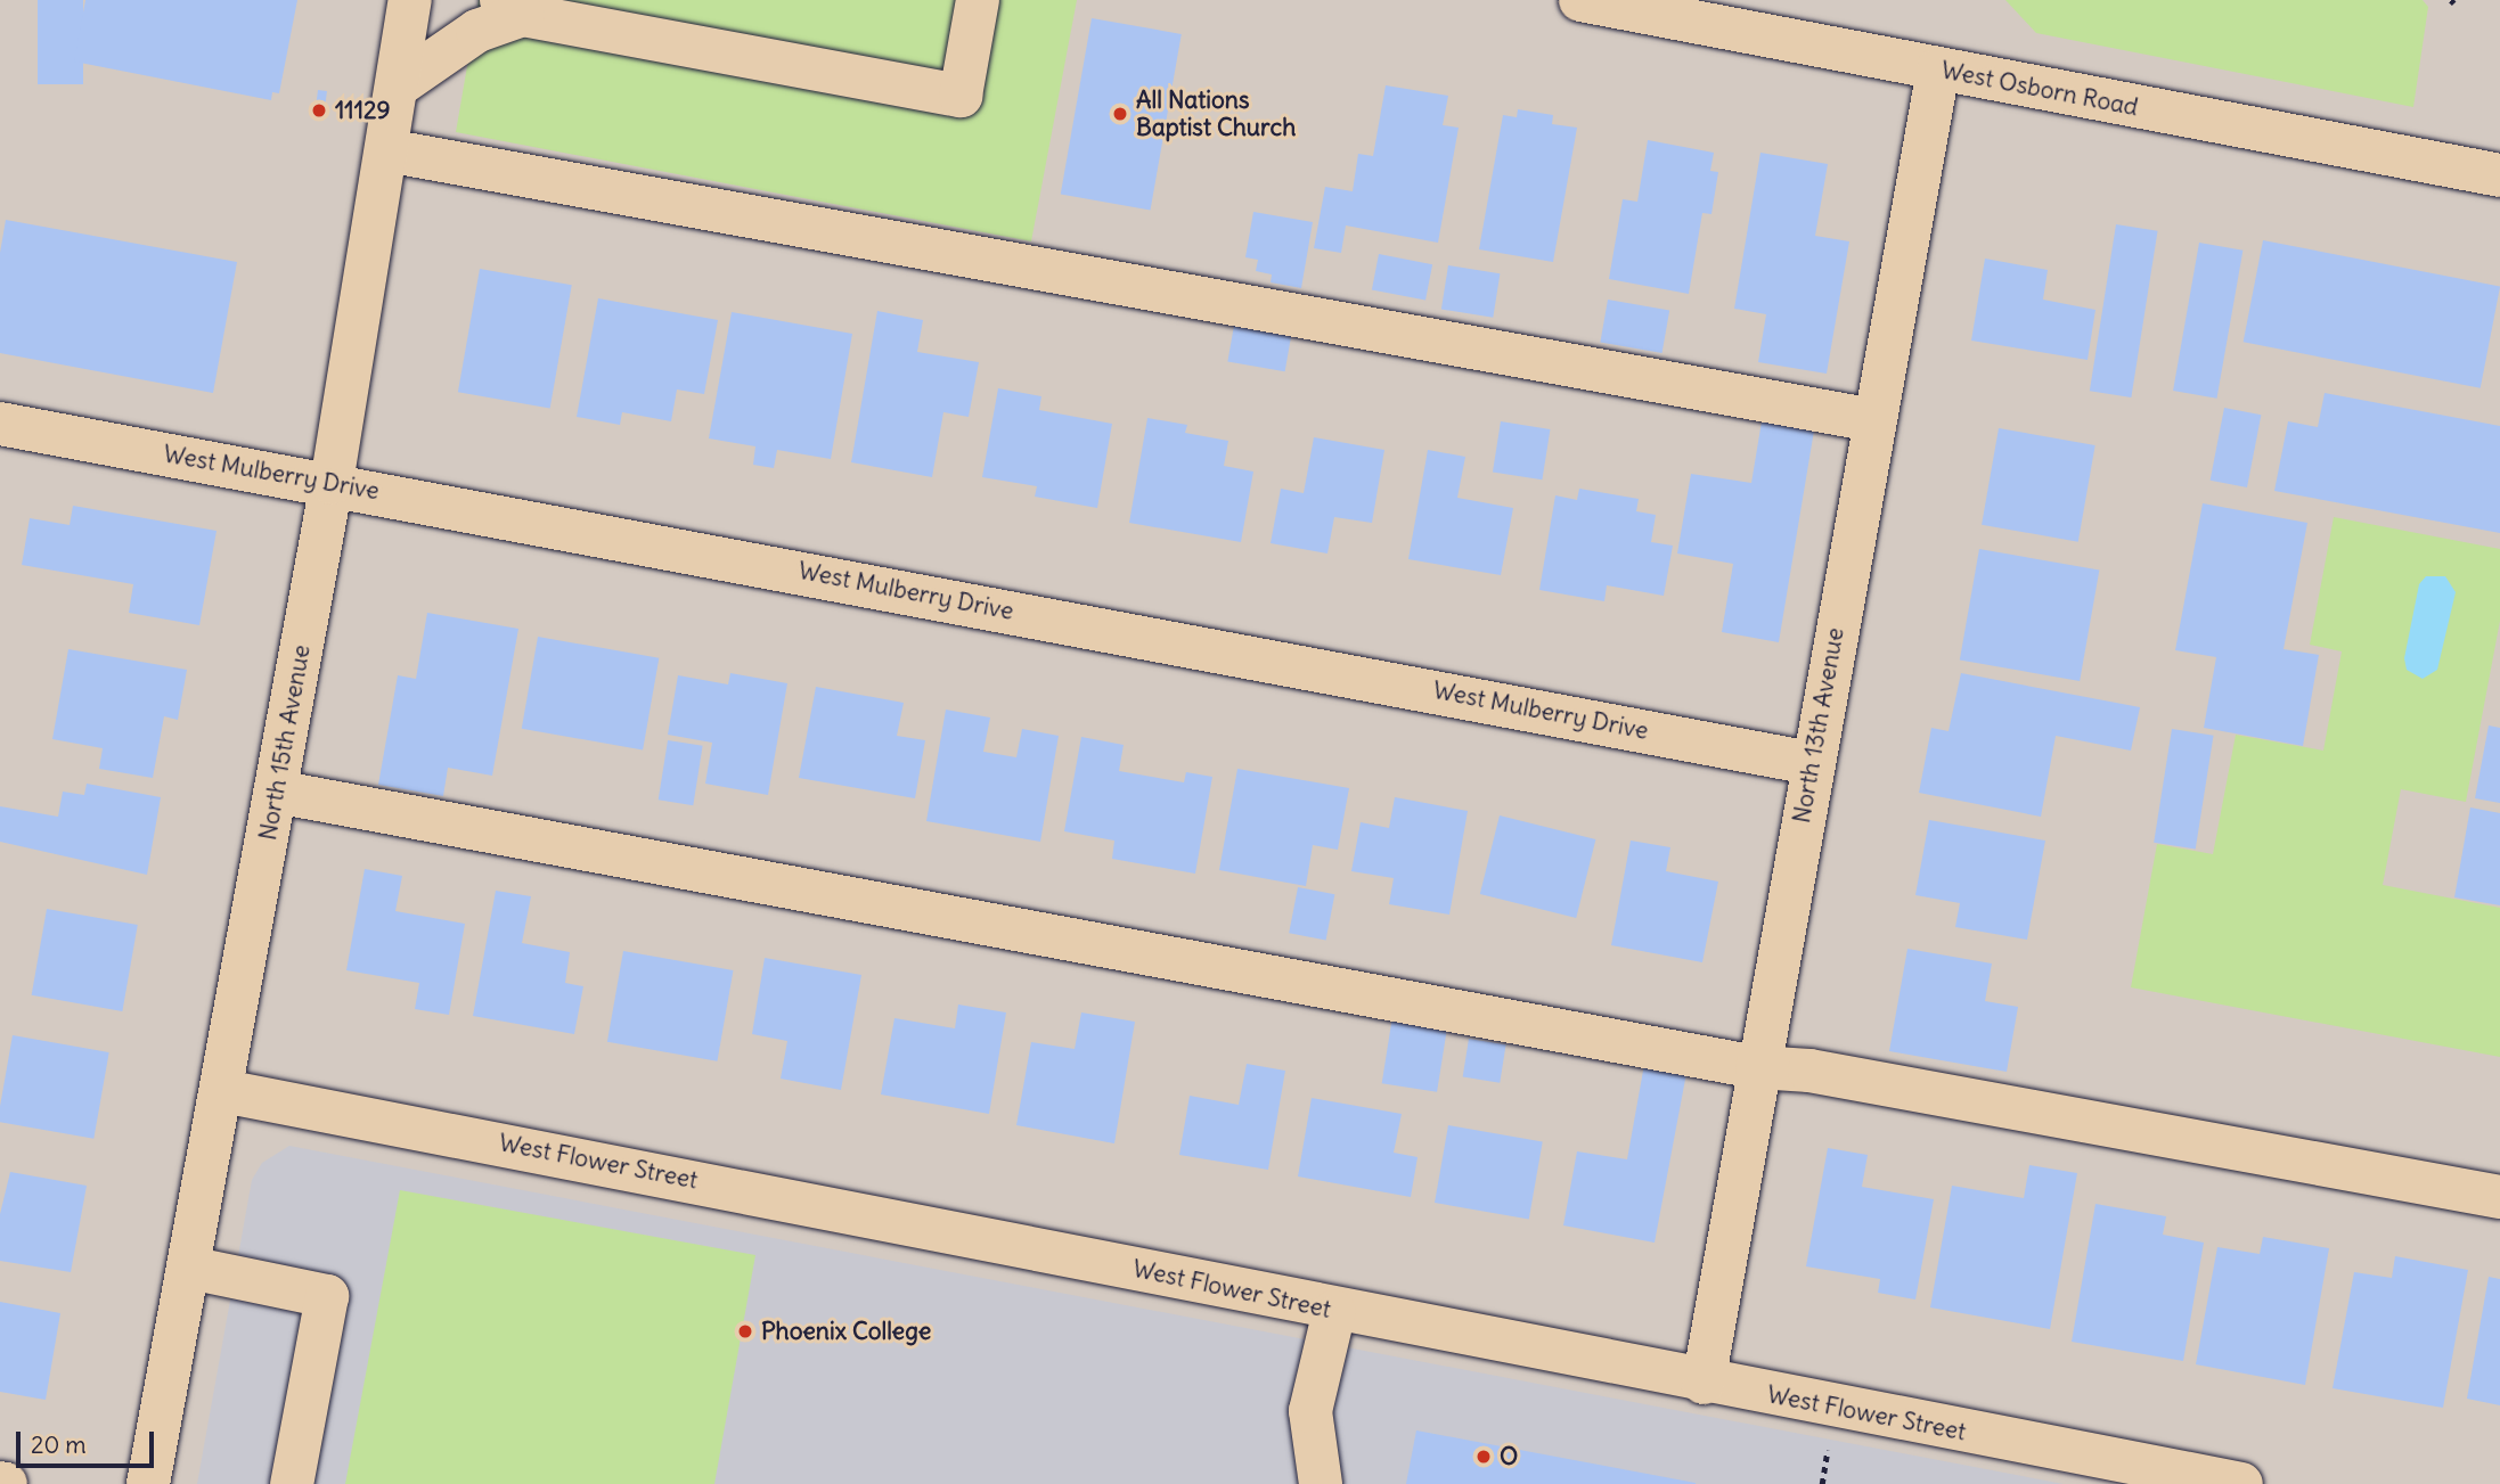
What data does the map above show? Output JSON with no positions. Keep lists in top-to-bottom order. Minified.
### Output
{"streets":{"street":["West Osborn Road","West Mulberry Drive","North 13th Avenue","North 15th Avenue","West Flower Street"]},"crossings":[["West Osborn Road","North 13th Avenue"],["West Mulberry Drive","North 13th Avenue"],["West Mulberry Drive","North 15th Avenue"],["North 13th Avenue","West Flower Street"],["North 15th Avenue","West Flower Street"]],"places":["11129","All Nations Baptist Church","Phoenix College","O"],"scale_bar":"20 m"}
